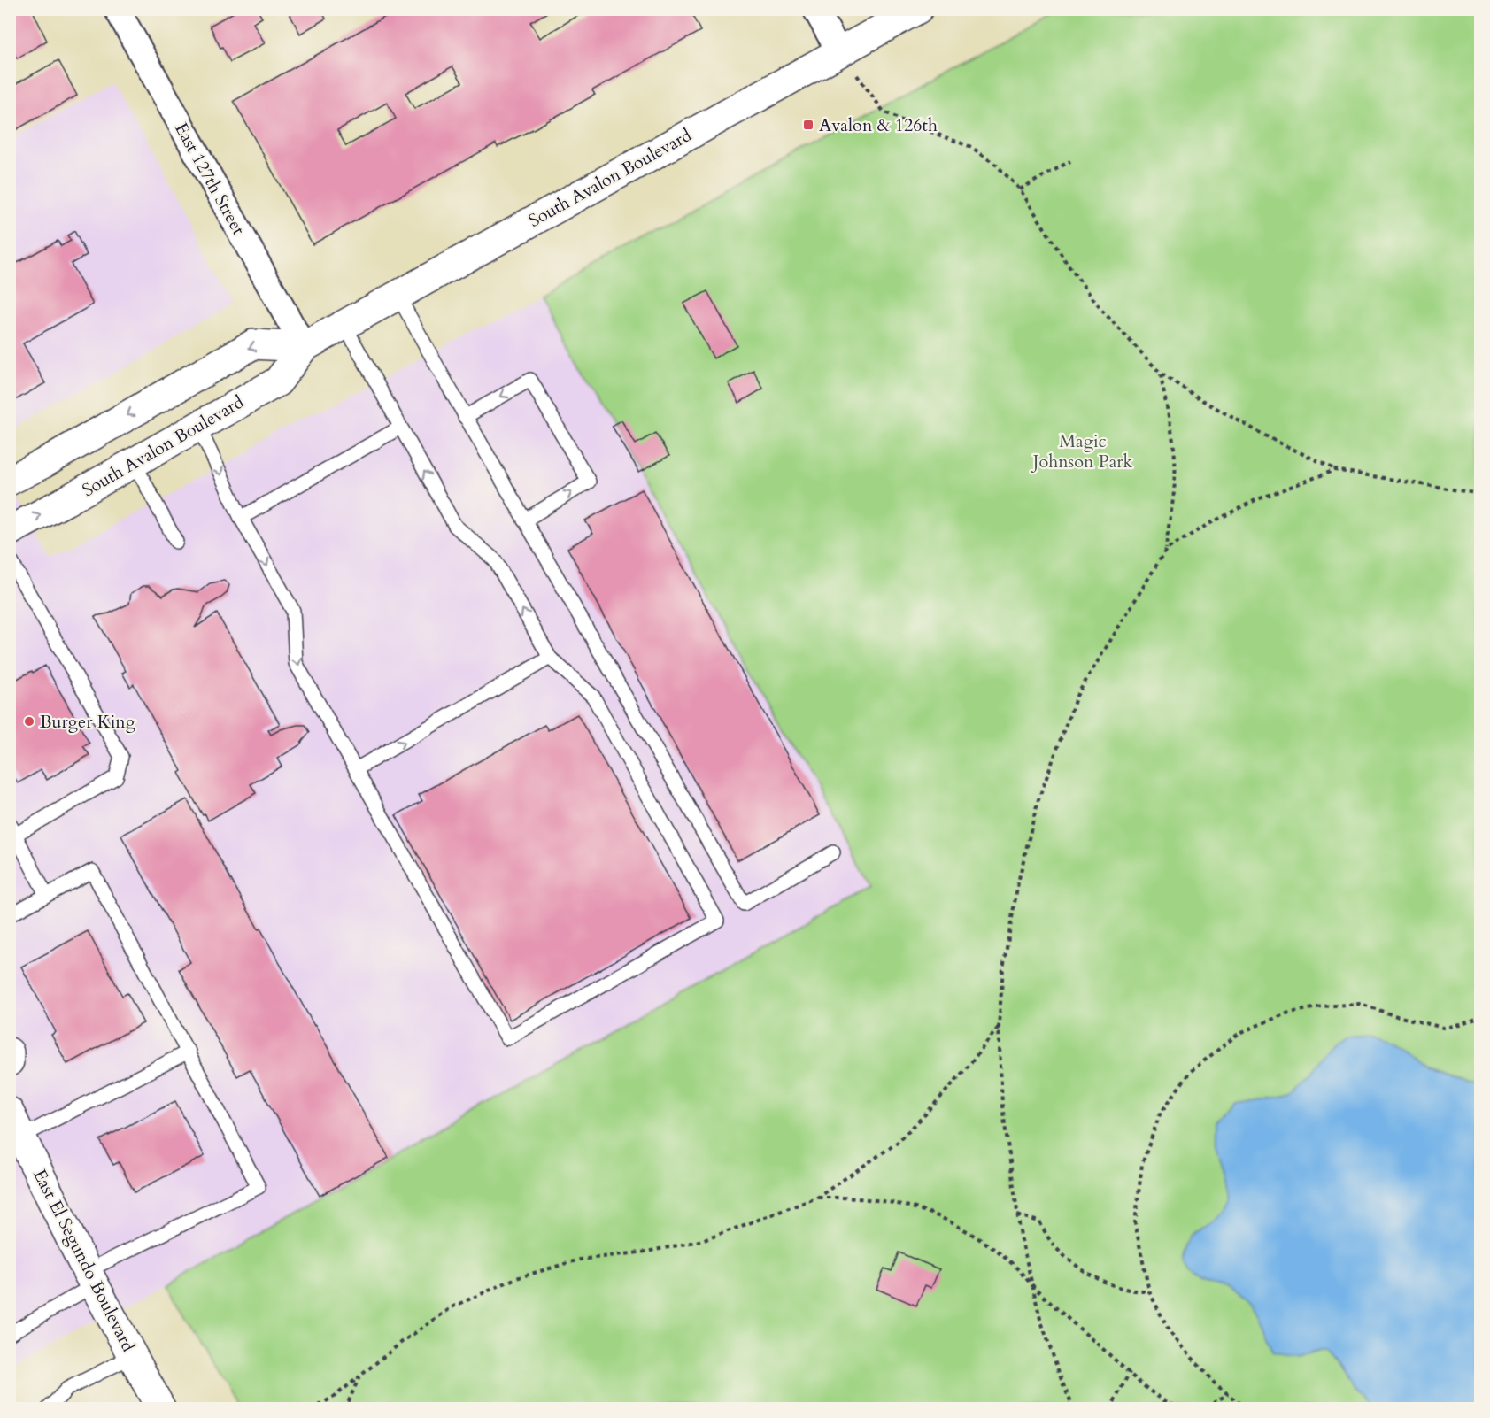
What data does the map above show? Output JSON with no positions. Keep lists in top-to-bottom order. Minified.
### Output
{"streets":{"main road":["South Avalon Boulevard","East El Segundo Boulevard"],"street":["East 127th Street"]},"crossings":[["South Avalon Boulevard","East 127th Street"]],"parks":["Magic Johnson Park"],"places":{"transit":["Avalon & 126th"],"other":["Burger King"]}}
